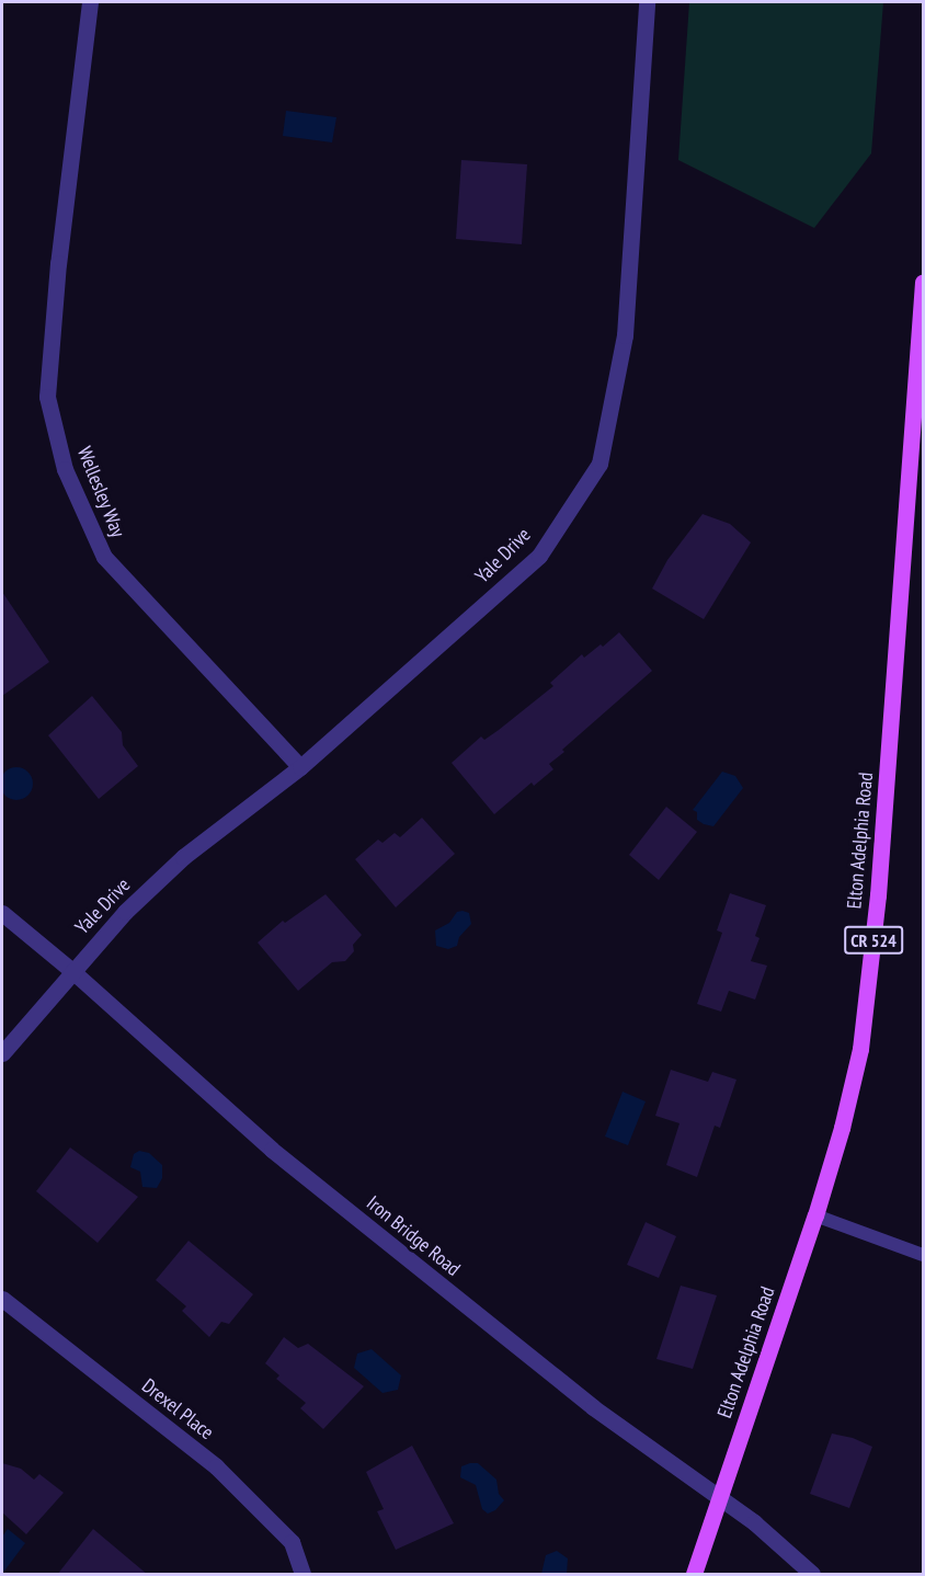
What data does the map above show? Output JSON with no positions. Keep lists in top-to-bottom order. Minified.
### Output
{"streets":{"main road":["Elton Adelphia Road","CR 524"],"street":["Wellesley Way","Yale Drive","Iron Bridge Road","Drexel Place"]},"crossings":[["Wellesley Way","Yale Drive"],["Yale Drive","Iron Bridge Road"],["Elton Adelphia Road","Iron Bridge Road"]]}
